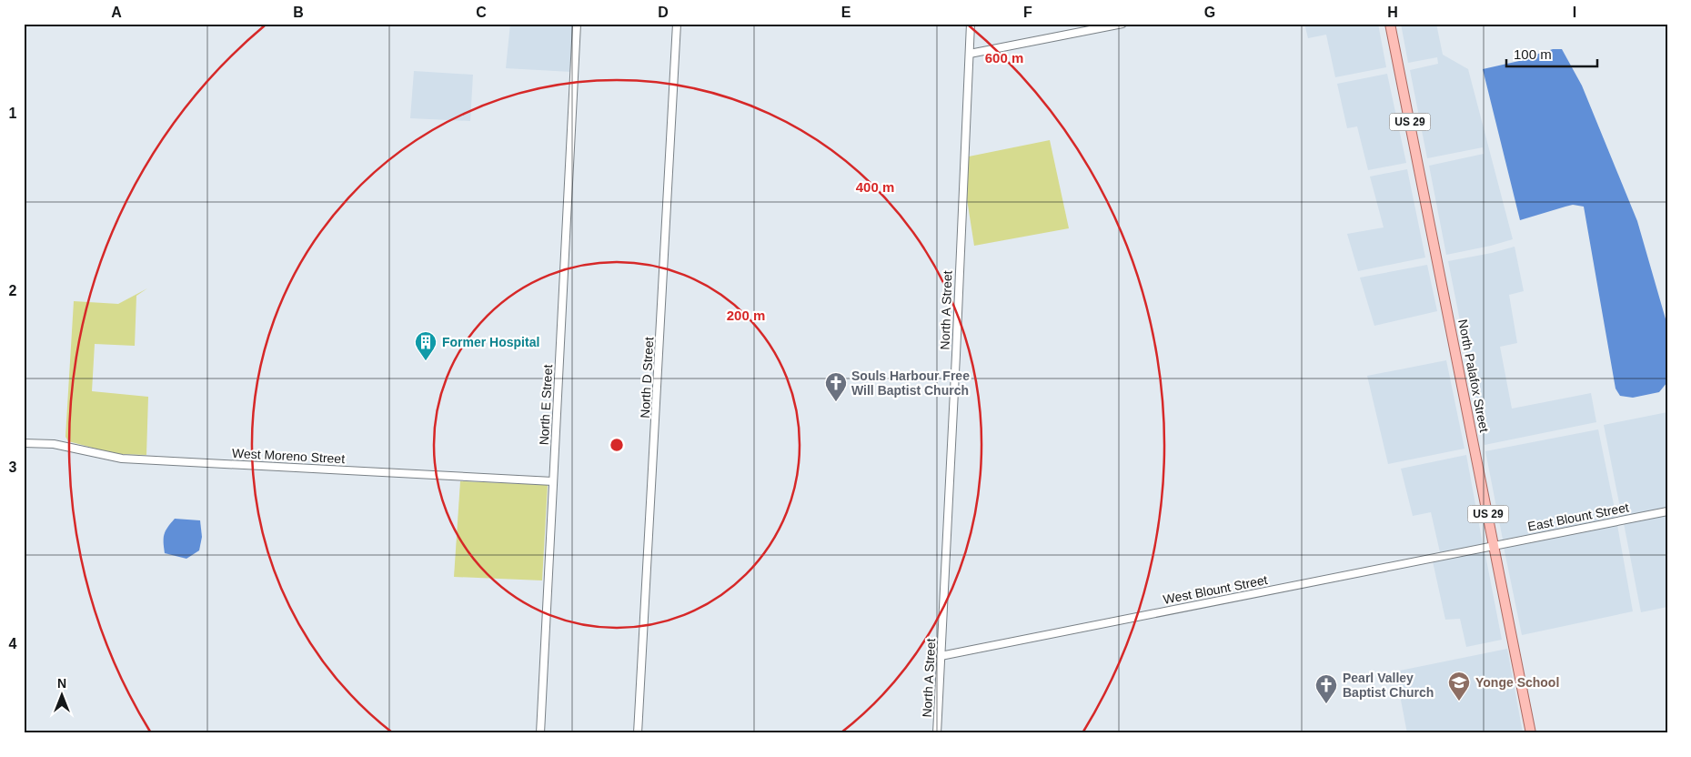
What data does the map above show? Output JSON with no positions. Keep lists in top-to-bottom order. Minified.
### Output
{"streets":{"main road":["US 29","North Palafox Street"],"street":["North A Street","North D Street","North E Street","West Moreno Street","East Blount Street","West Blount Street"]},"crossings":[["North A Street","West Blount Street"],["North Palafox Street","East Blount Street"],["North Palafox Street","West Blount Street"],["North E Street","West Moreno Street"],["East Blount Street","West Blount Street"]],"places":{"building":["Former Hospital"],"church":["Souls Harbour Free Will Baptist Church","Pearl Valley Baptist Church"],"school or university":["Yonge School"]},"scale_bar":"100 m","north":"top","grid":{"columns":["A","B","C","D","E","F","G","H","I"],"rows":["1","2","3","4"]},"rings":["600 m","400 m","200 m"]}
